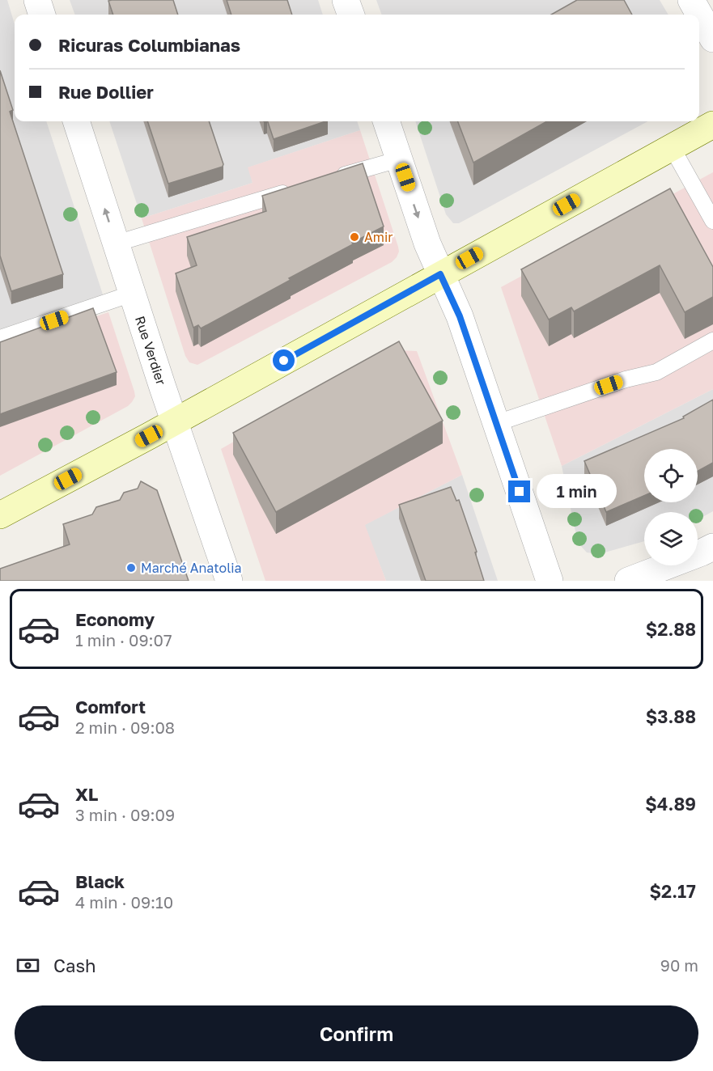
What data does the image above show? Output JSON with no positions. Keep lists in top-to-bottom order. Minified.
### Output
{"streets":{"street":["Rue Verdier"]},"places":["Amir","Marché Anatolia"],"page":{"banner":["Ricuras Columbianas","Rue Dollier"],"bubble":"1 min","list":[{"name":"Economy","note":"1 min · 09:07","value":"$2.88"},{"name":"Comfort","note":"2 min · 09:08","value":"$3.88"},{"name":"XL","note":"3 min · 09:09","value":"$4.89"},{"name":"Black","note":"4 min · 09:10","value":"$2.17"}],"pay":["Cash","90 m"],"buttons":"Confirm"}}
